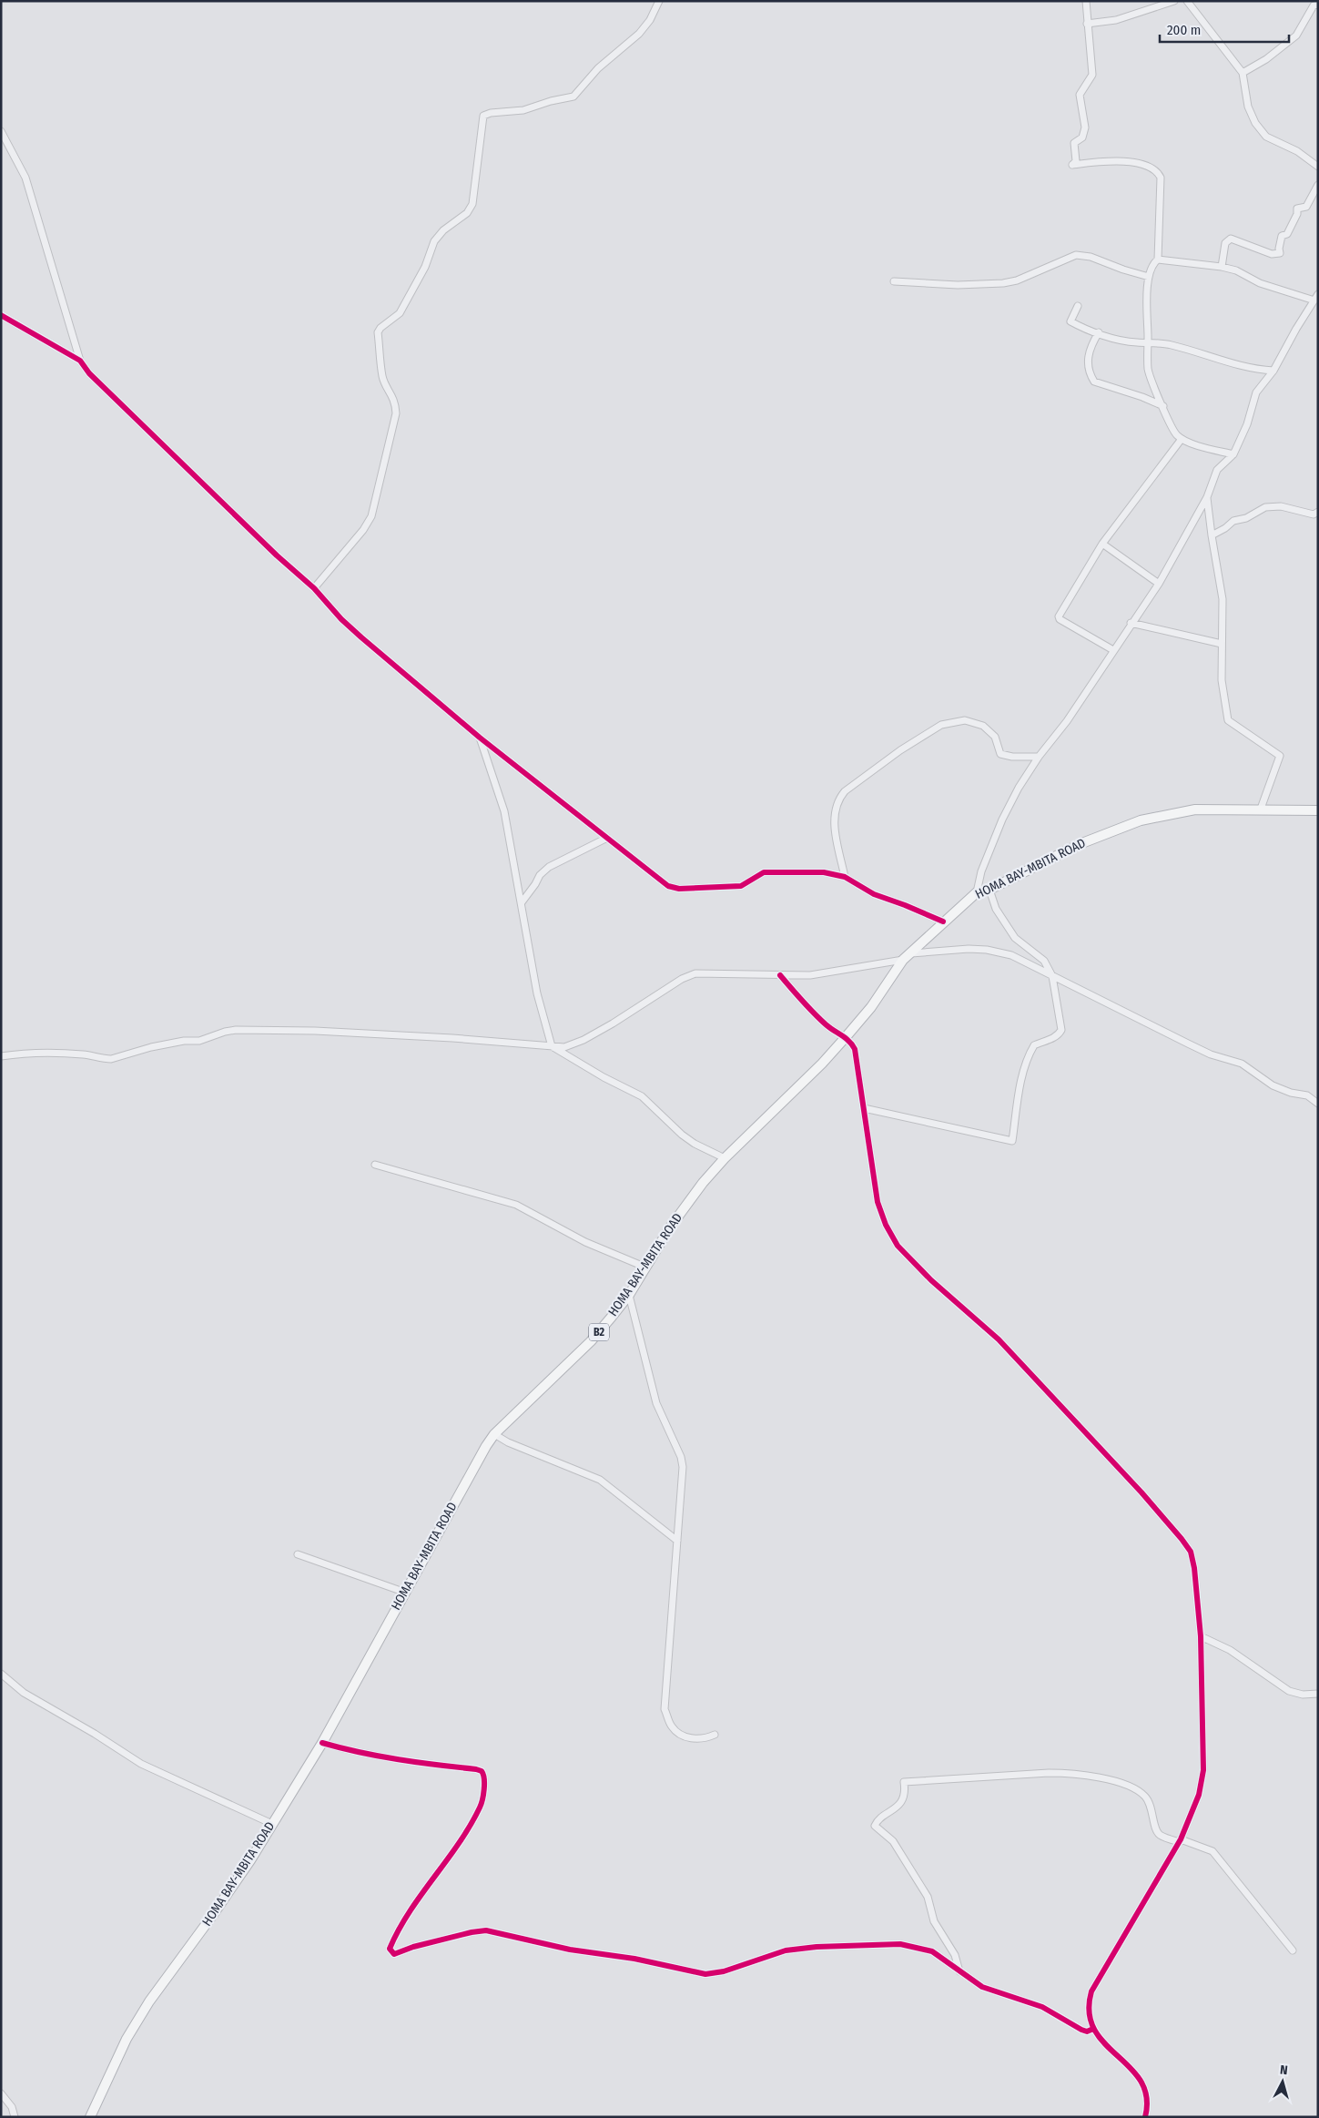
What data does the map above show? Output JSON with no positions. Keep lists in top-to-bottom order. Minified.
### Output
{"streets":{"highway":["HOMA BAY-MBITA ROAD","B2"]},"scale_bar":"200 m","north":"top"}
